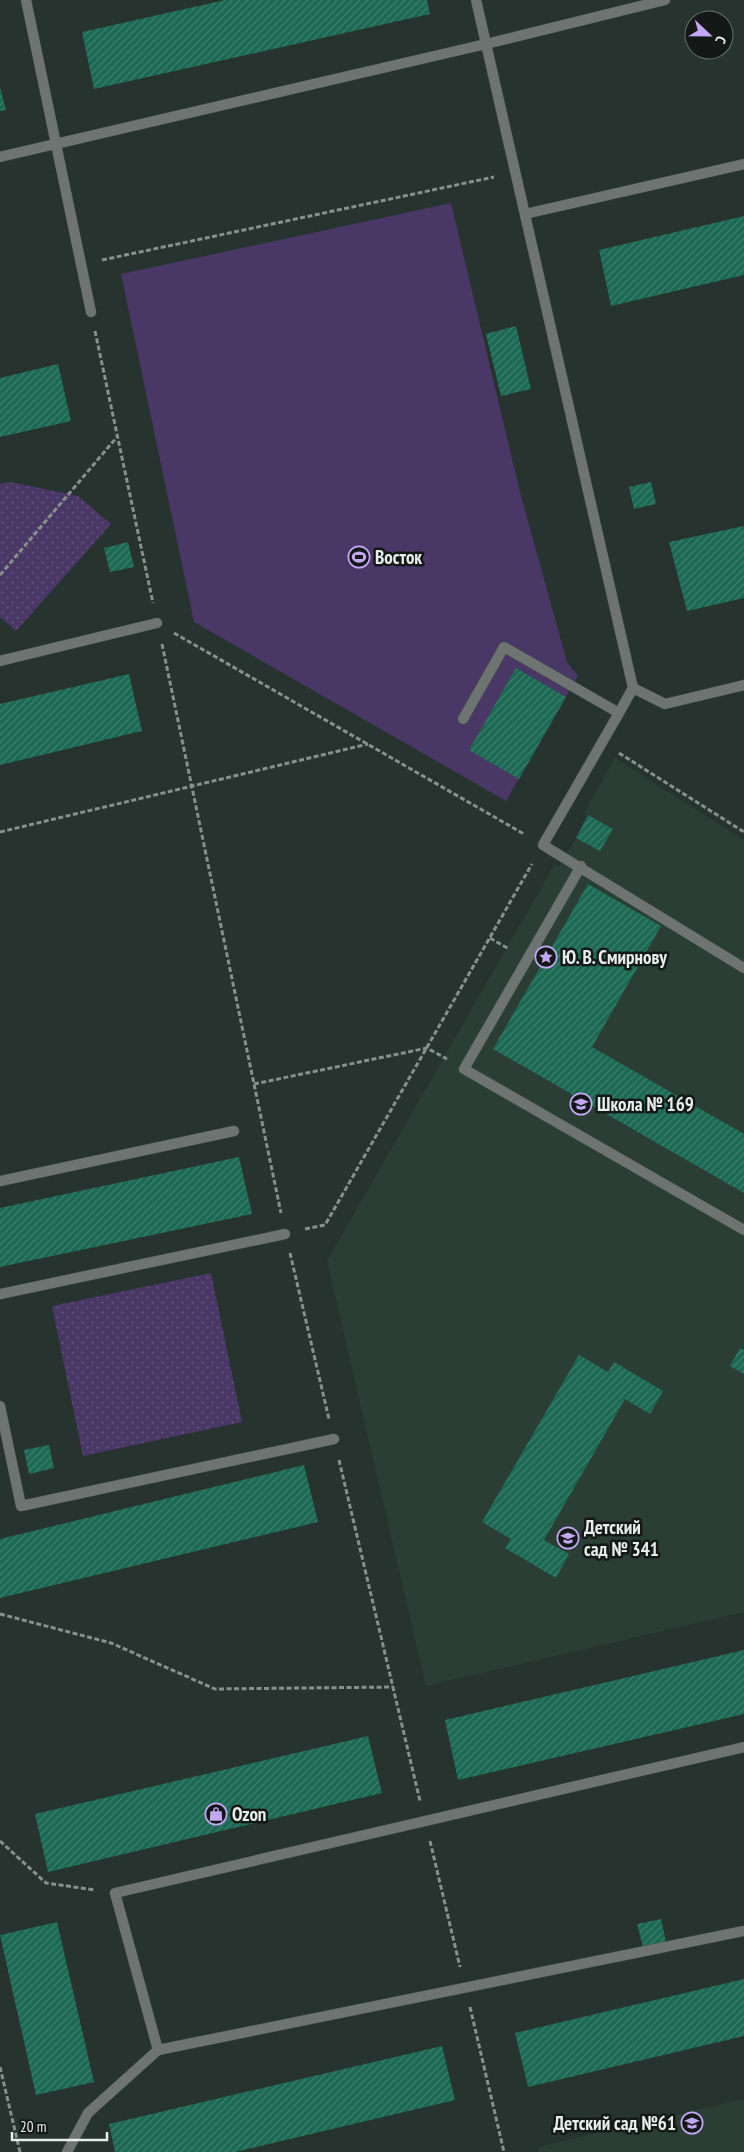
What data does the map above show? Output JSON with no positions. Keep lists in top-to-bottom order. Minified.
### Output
{"places":{"sports":["Восток"],"place":["Ю. В. Смирнову"],"school or university":["Школа № 169","Детский сад № 341","Детский сад №61"],"shop":["Ozon"]},"scale_bar":"20 m","north":"right"}
